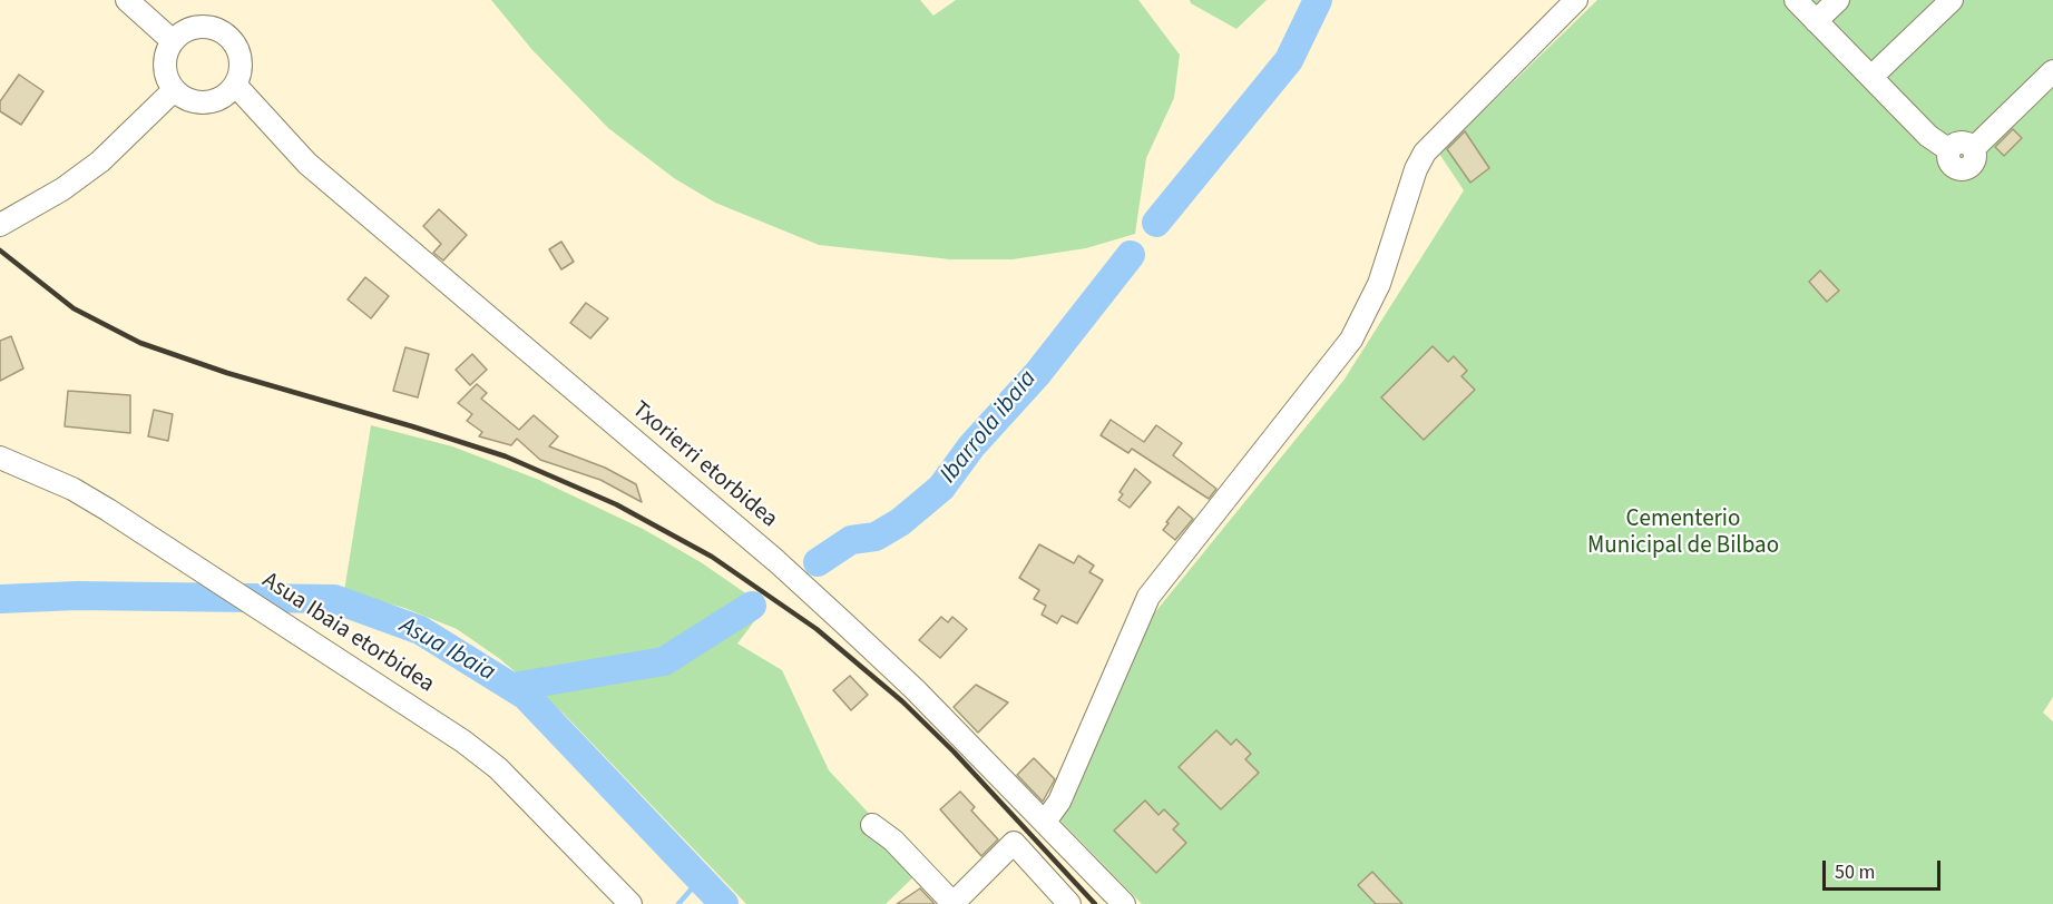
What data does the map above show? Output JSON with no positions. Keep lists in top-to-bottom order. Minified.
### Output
{"streets":{"street":["Txorierri etorbidea","Asua Ibaia etorbidea"]},"water":["Ibarrola ibaia","Asua Ibaia"],"parks":["Cementerio Municipal de Bilbao"],"scale_bar":"50 m"}
